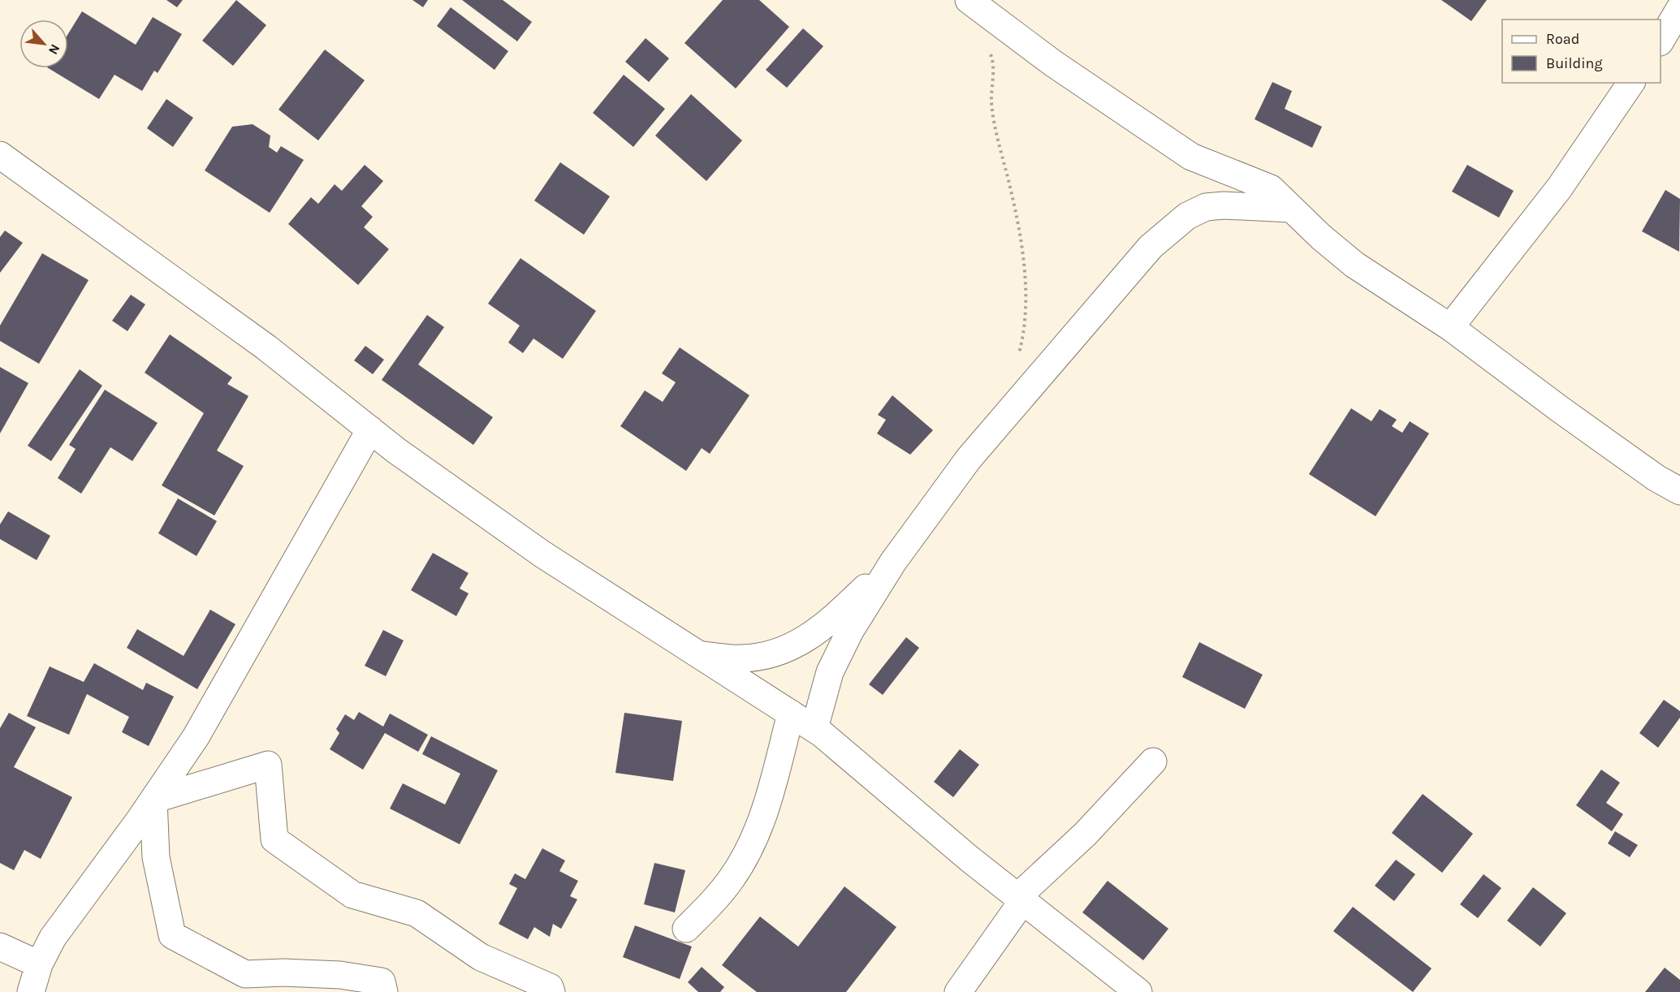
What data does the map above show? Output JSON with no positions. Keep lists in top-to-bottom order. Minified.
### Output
{"legend":["Road","Building"],"north":"bottom right"}
